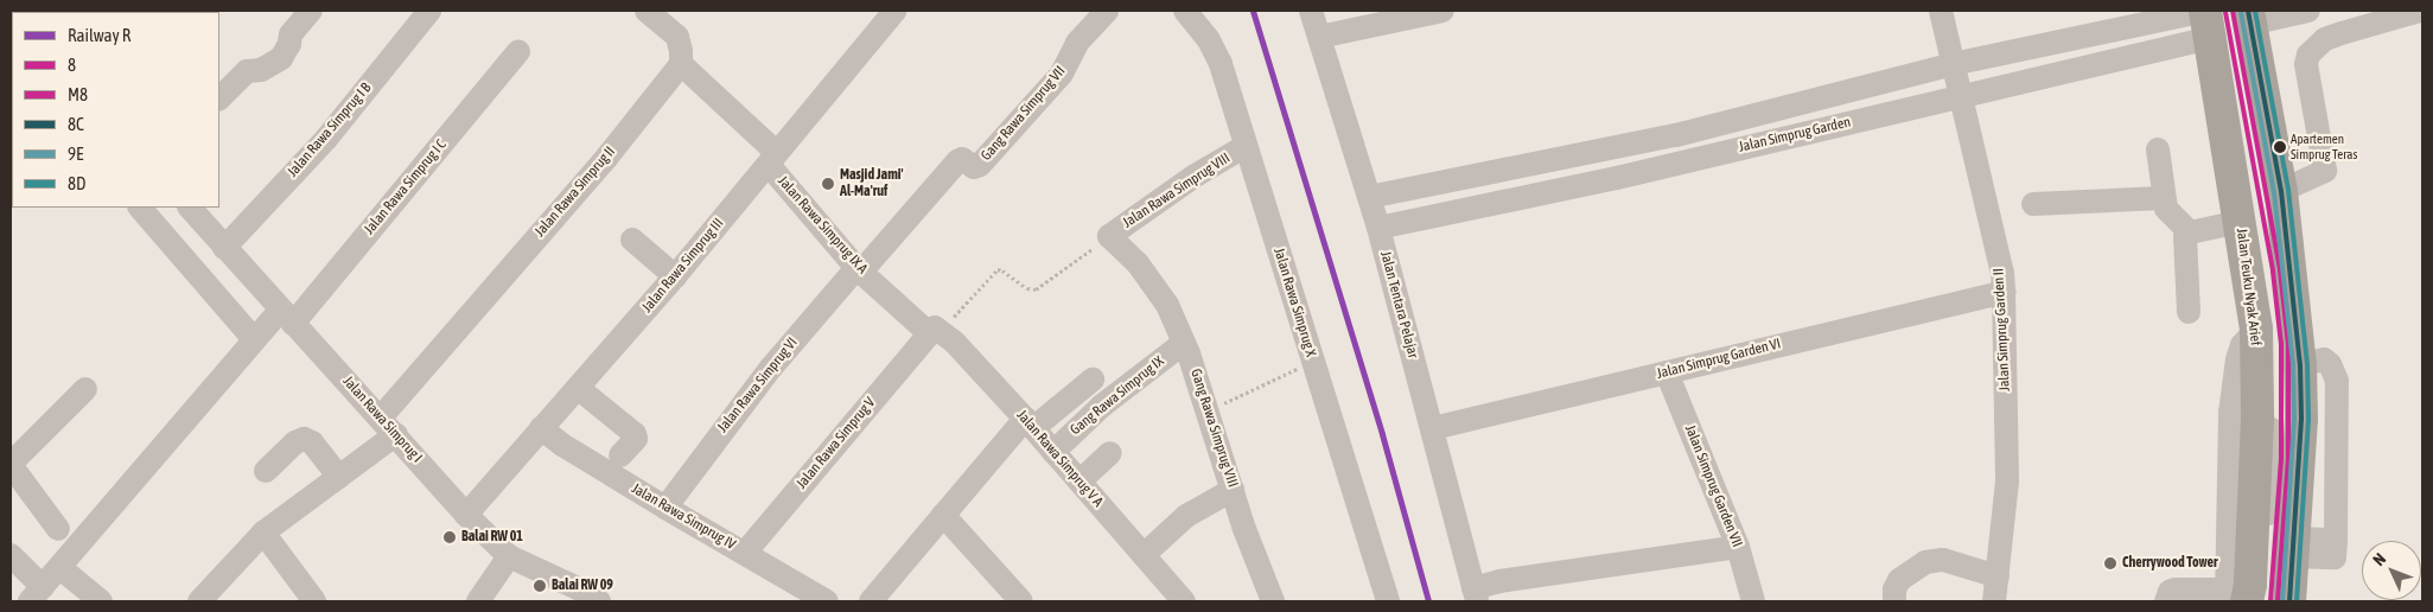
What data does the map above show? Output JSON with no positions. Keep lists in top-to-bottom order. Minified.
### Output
{"streets":{"highway":["Jalan Teuku Nyak Arief"],"street":["Gang Rawa Simprug VII","Jalan Rawa Simprug I B","Jalan Simprug Garden","Jalan Rawa Simprug I C","Jalan Rawa Simprug VIII","Jalan Rawa Simprug II","Jalan Rawa Simprug IX A","Jalan Rawa Simprug III","Jalan Rawa Simprug X","Jalan Tentara Pelajar","Jalan Simprug Garden II","Jalan Simprug Garden VI","Jalan Rawa Simprug VI","Gang Rawa Simprug IX","Jalan Rawa Simprug I","Gang Rawa Simprug VIII","Jalan Rawa Simprug V","Jalan Rawa Simprug V A","Jalan Simprug Garden VII","Jalan Rawa Simprug IV"]},"crossings":[["Gang Rawa Simprug VII","Jalan Rawa Simprug IX A"],["Gang Rawa Simprug VII","Jalan Rawa Simprug VI"],["Jalan Rawa Simprug I B","Jalan Rawa Simprug I"],["Jalan Simprug Garden","Jalan Teuku Nyak Arief"],["Jalan Simprug Garden","Jalan Tentara Pelajar"],["Jalan Simprug Garden","Jalan Simprug Garden II"],["Jalan Rawa Simprug I C","Jalan Rawa Simprug I"],["Jalan Rawa Simprug VIII","Jalan Rawa Simprug X"],["Jalan Rawa Simprug VIII","Gang Rawa Simprug VIII"],["Jalan Rawa Simprug II","Jalan Rawa Simprug I"],["Jalan Rawa Simprug IX A","Jalan Rawa Simprug III"],["Jalan Rawa Simprug IX A","Jalan Rawa Simprug VI"],["Jalan Rawa Simprug IX A","Jalan Rawa Simprug V"],["Jalan Rawa Simprug IX A","Jalan Rawa Simprug V A"],["Jalan Rawa Simprug III","Jalan Rawa Simprug I"],["Jalan Rawa Simprug III","Jalan Rawa Simprug IV"],["Jalan Tentara Pelajar","Jalan Simprug Garden VI"],["Jalan Simprug Garden II","Jalan Simprug Garden VI"],["Jalan Simprug Garden VI","Jalan Simprug Garden VII"],["Jalan Rawa Simprug VI","Jalan Rawa Simprug IV"],["Gang Rawa Simprug IX","Gang Rawa Simprug VIII"],["Gang Rawa Simprug IX","Jalan Rawa Simprug V A"],["Jalan Rawa Simprug V","Jalan Rawa Simprug V A"],["Jalan Rawa Simprug V","Jalan Rawa Simprug IV"]],"places":["Apartemen Simprug Teras","Masjid Jami' Al-Ma'ruf","Balai RW 01","Cherrywood Tower","Balai RW 09"],"lines":["rail line R","transit line 8","transit line 8C","transit line 8D","transit line M8","transit line 9E"],"legend":["Railway R","8","M8","8C","9E","8D"],"north":"top left"}
